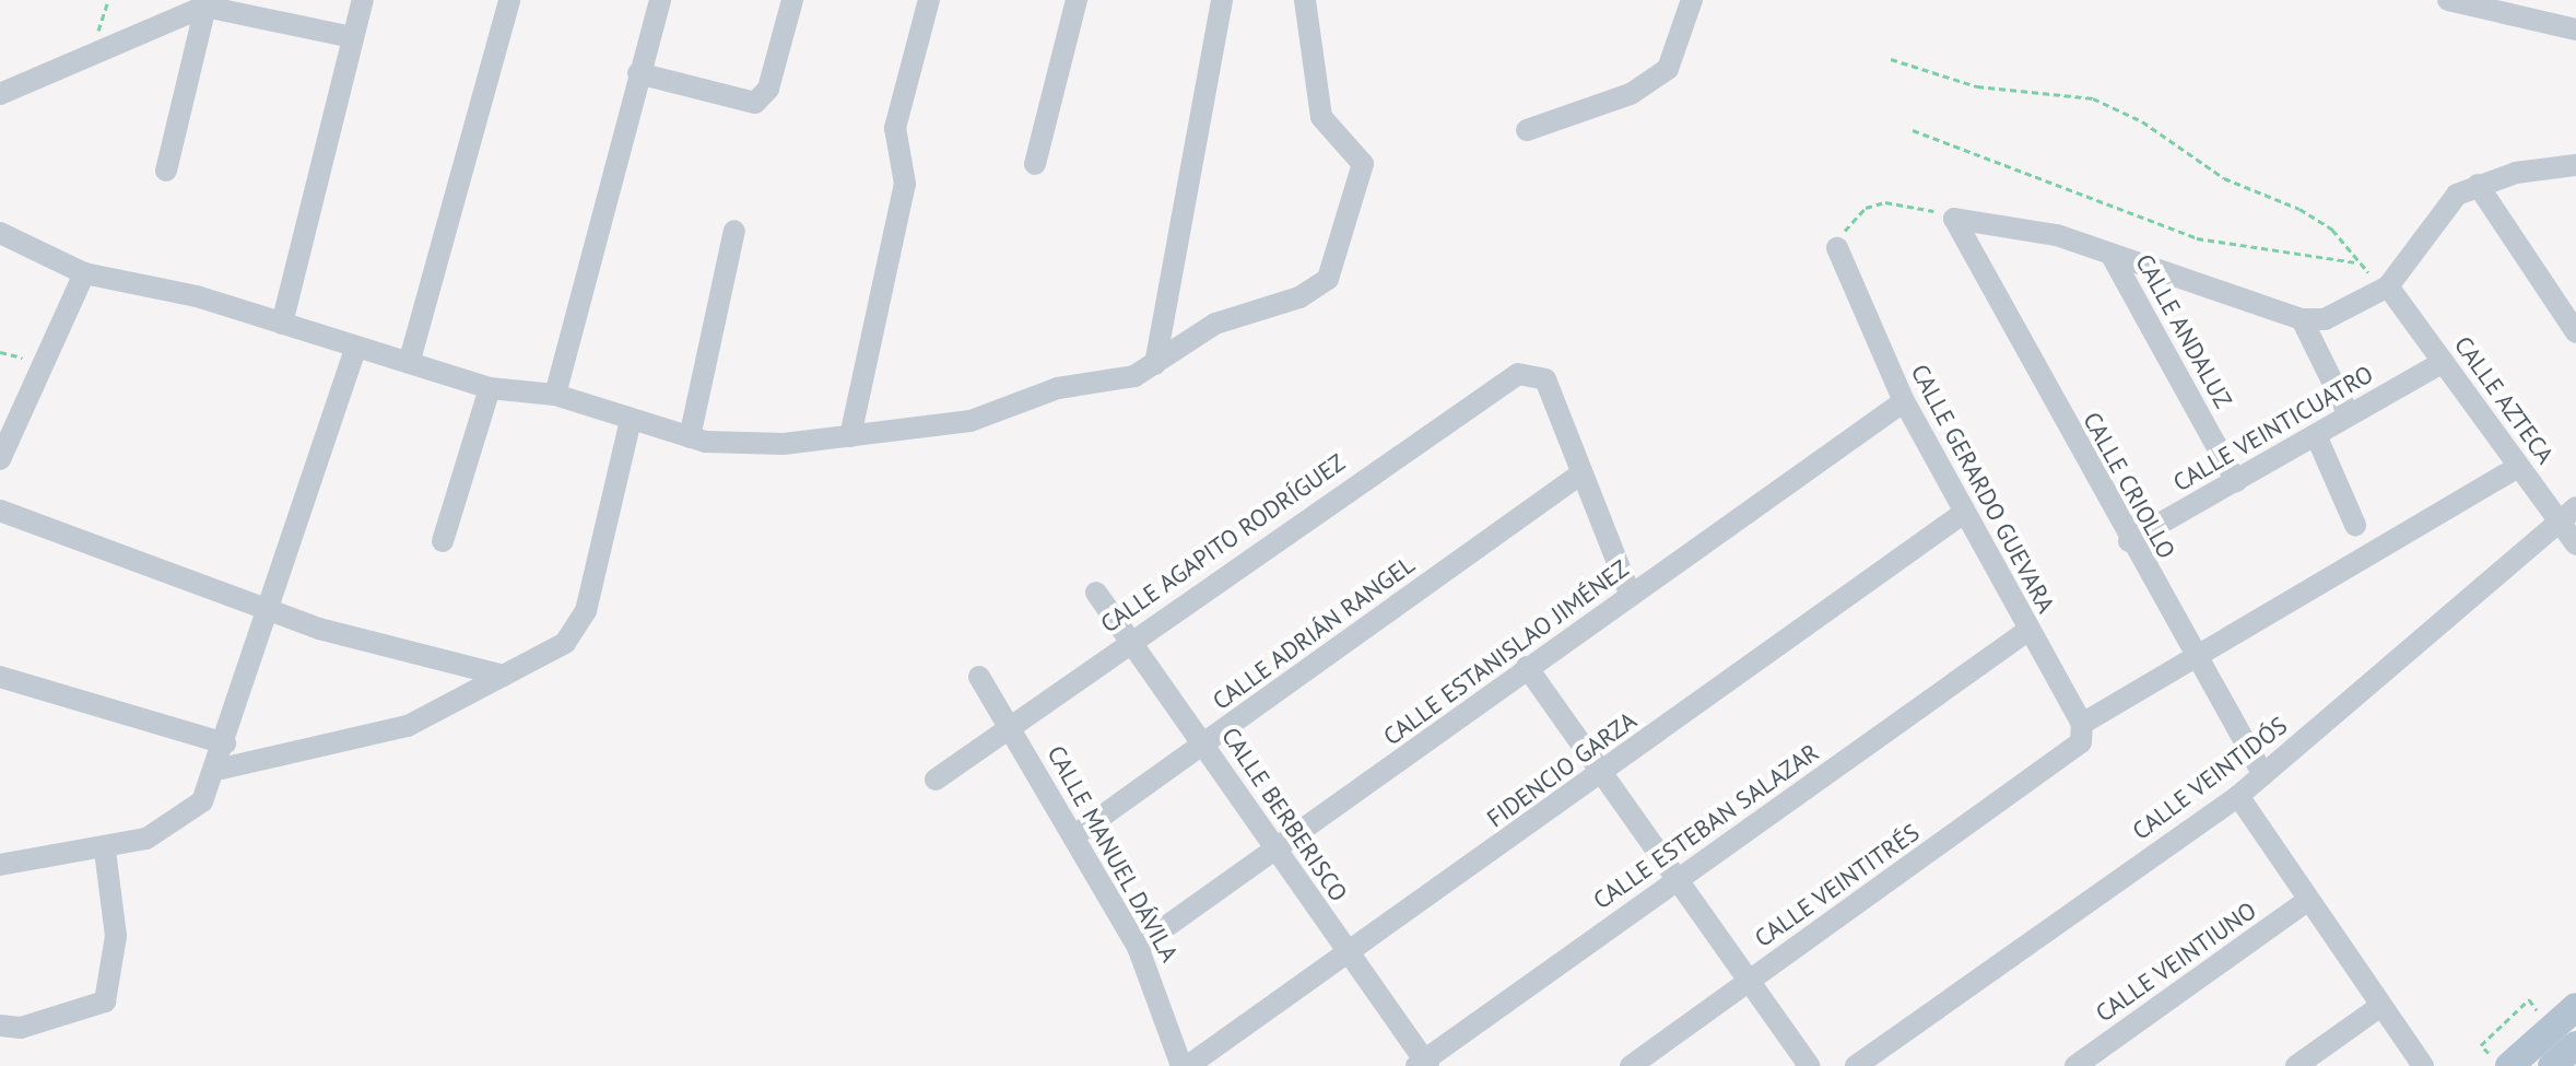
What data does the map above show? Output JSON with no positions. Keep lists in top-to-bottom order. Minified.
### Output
{"streets":{"street":["CALLE ANDALUZ","CALLE AZTECA","CALLE VEINTICUATRO","CALLE CRIOLLO","CALLE GERARDO GUEVARA","CALLE AGAPITO RODRÍGUEZ","CALLE ADRIÁN RANGEL","CALLE ESTANISLAO JIMÉNEZ","FIDENCIO GARZA","CALLE VEINTIDÓS","CALLE BERBERISCO","CALLE ESTEBAN SALAZAR","CALLE MANUEL DÁVILA","CALLE VEINTITRÉS","CALLE VEINTIUNO"]},"crossings":[["CALLE ANDALUZ","CALLE VEINTICUATRO"],["CALLE AZTECA","CALLE VEINTICUATRO"],["CALLE AZTECA","CALLE VEINTIDÓS"],["CALLE VEINTICUATRO","CALLE CRIOLLO"],["CALLE CRIOLLO","CALLE VEINTIDÓS"],["CALLE GERARDO GUEVARA","CALLE ESTANISLAO JIMÉNEZ"],["CALLE GERARDO GUEVARA","FIDENCIO GARZA"],["CALLE GERARDO GUEVARA","CALLE ESTEBAN SALAZAR"],["CALLE GERARDO GUEVARA","CALLE VEINTITRÉS"],["CALLE AGAPITO RODRÍGUEZ","CALLE ADRIÁN RANGEL"],["CALLE AGAPITO RODRÍGUEZ","CALLE BERBERISCO"],["CALLE AGAPITO RODRÍGUEZ","CALLE MANUEL DÁVILA"],["CALLE ADRIÁN RANGEL","CALLE BERBERISCO"],["CALLE ADRIÁN RANGEL","CALLE MANUEL DÁVILA"],["CALLE ESTANISLAO JIMÉNEZ","CALLE BERBERISCO"],["CALLE ESTANISLAO JIMÉNEZ","CALLE MANUEL DÁVILA"],["FIDENCIO GARZA","CALLE BERBERISCO"],["FIDENCIO GARZA","CALLE MANUEL DÁVILA"],["CALLE BERBERISCO","CALLE ESTEBAN SALAZAR"]]}
